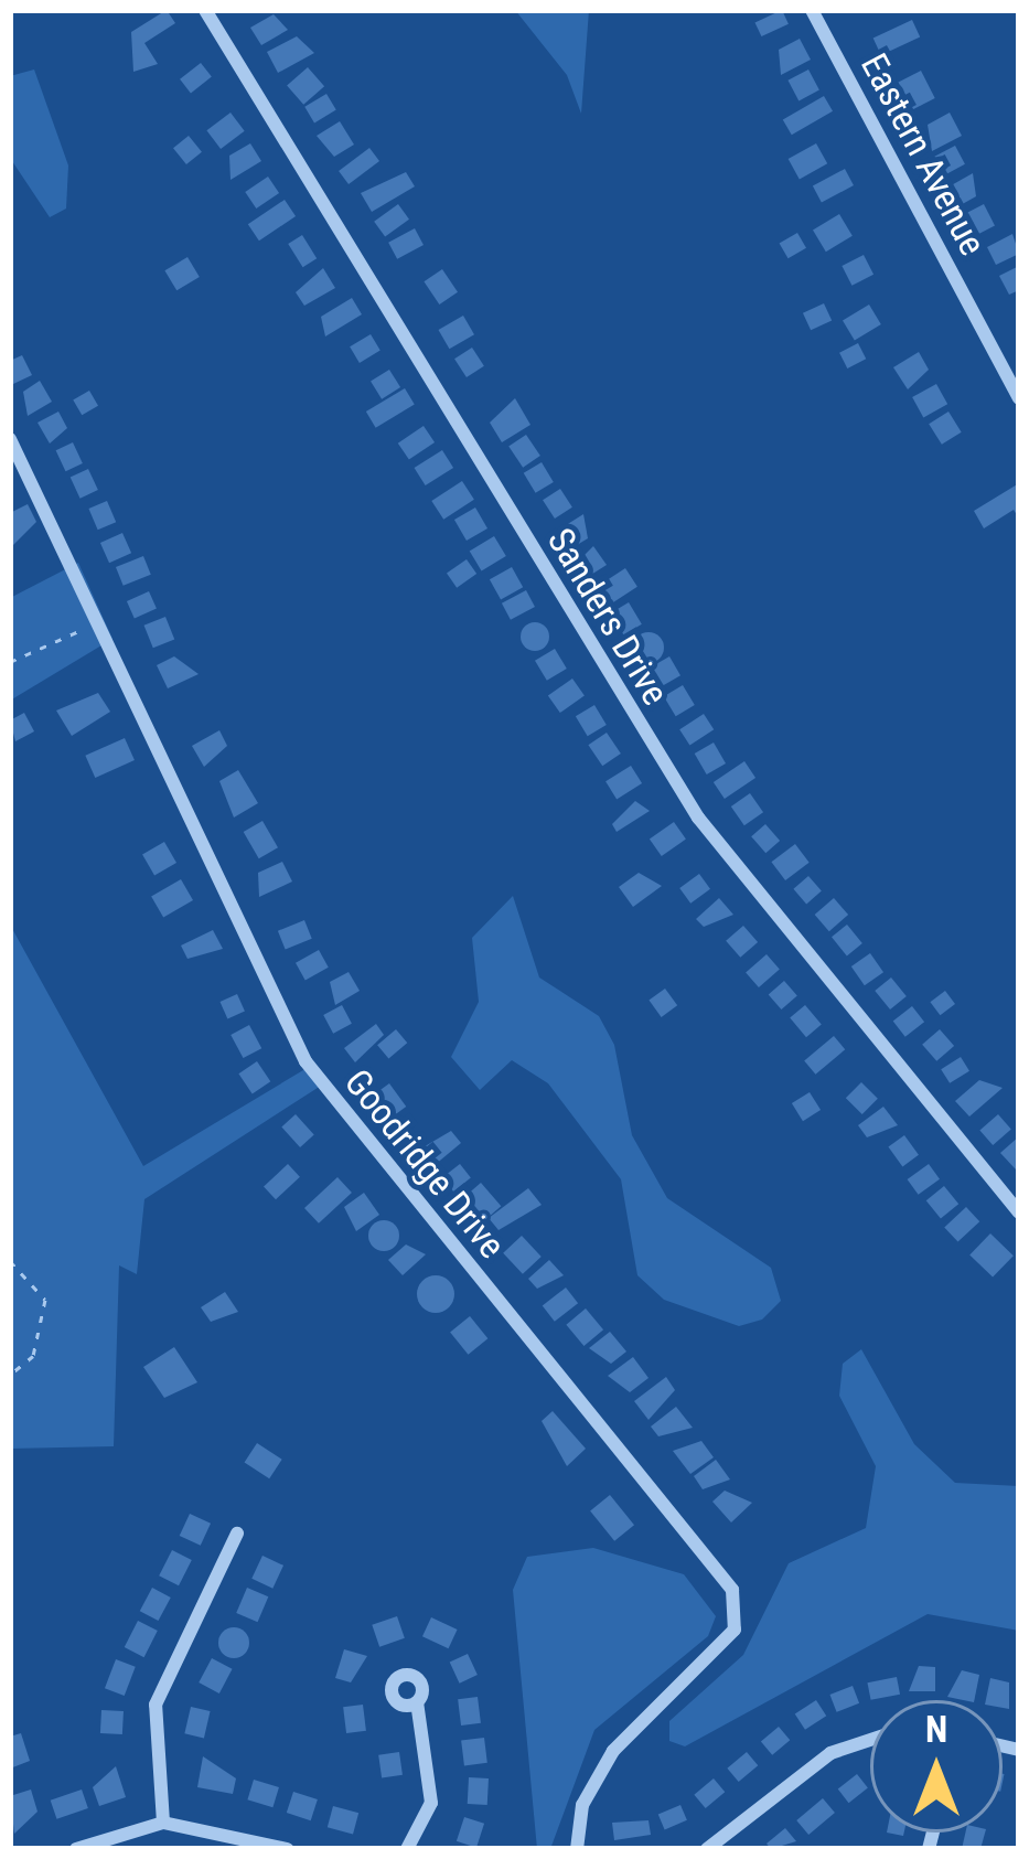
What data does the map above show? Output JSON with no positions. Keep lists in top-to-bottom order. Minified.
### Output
{"streets":{"street":["Eastern Avenue","Sanders Drive","Goodridge Drive"]},"north":"top"}
